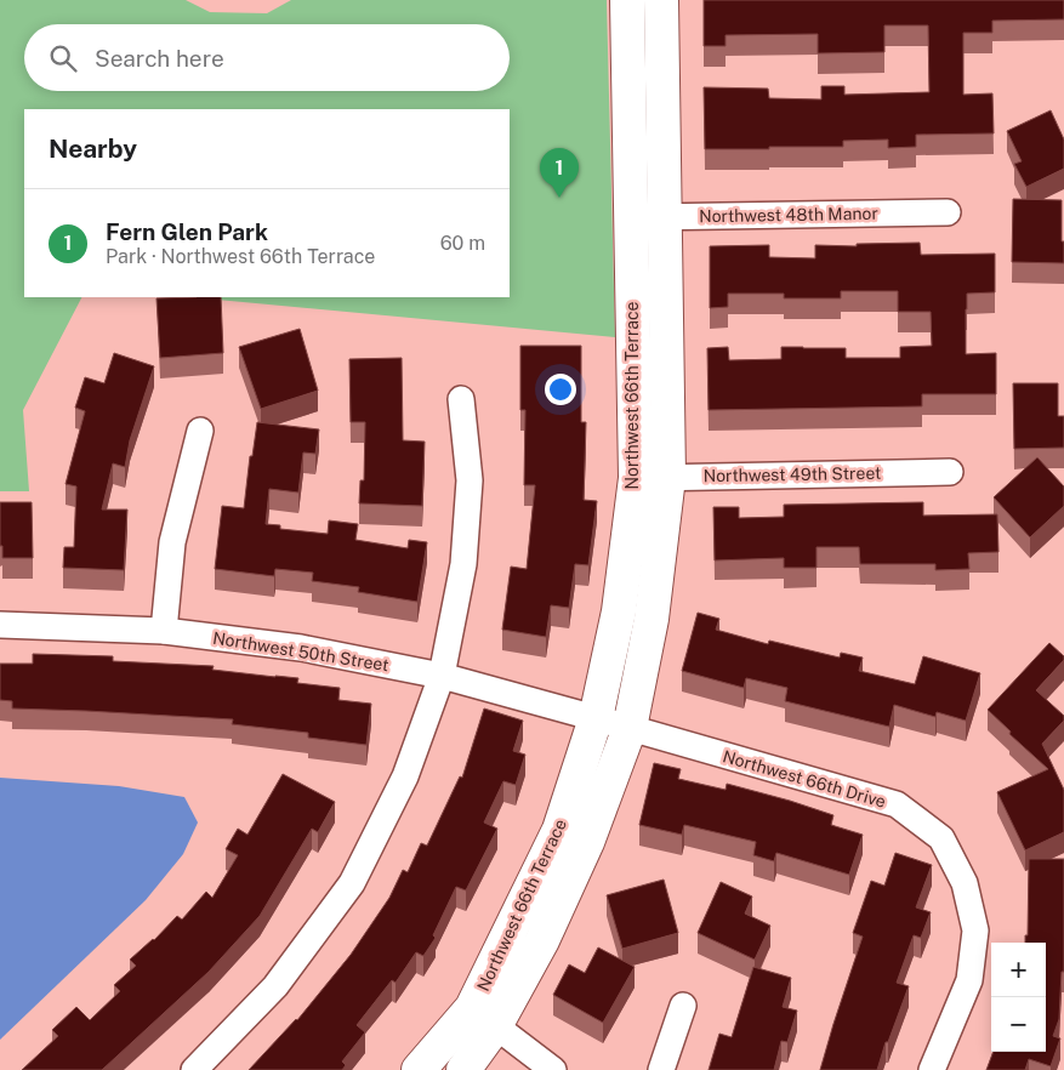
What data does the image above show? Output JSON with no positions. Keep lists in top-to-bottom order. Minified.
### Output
{"streets":{"street":["Northwest 48th Manor","Northwest 66th Terrace","Northwest 49th Street","Northwest 50th Street","Northwest 66th Drive"]},"crossings":[["Northwest 48th Manor","Northwest 66th Terrace"],["Northwest 66th Terrace","Northwest 49th Street"],["Northwest 66th Terrace","Northwest 50th Street"],["Northwest 66th Terrace","Northwest 66th Drive"],["Northwest 50th Street","Northwest 66th Drive"]],"page":{"search":"Search here","heading":"Nearby","pins":"1","list":[{"mark":"1","name":"Fern Glen Park","note":"Park · Northwest 66th Terrace","value":"60 m"}],"map_buttons":["+","−"]}}
